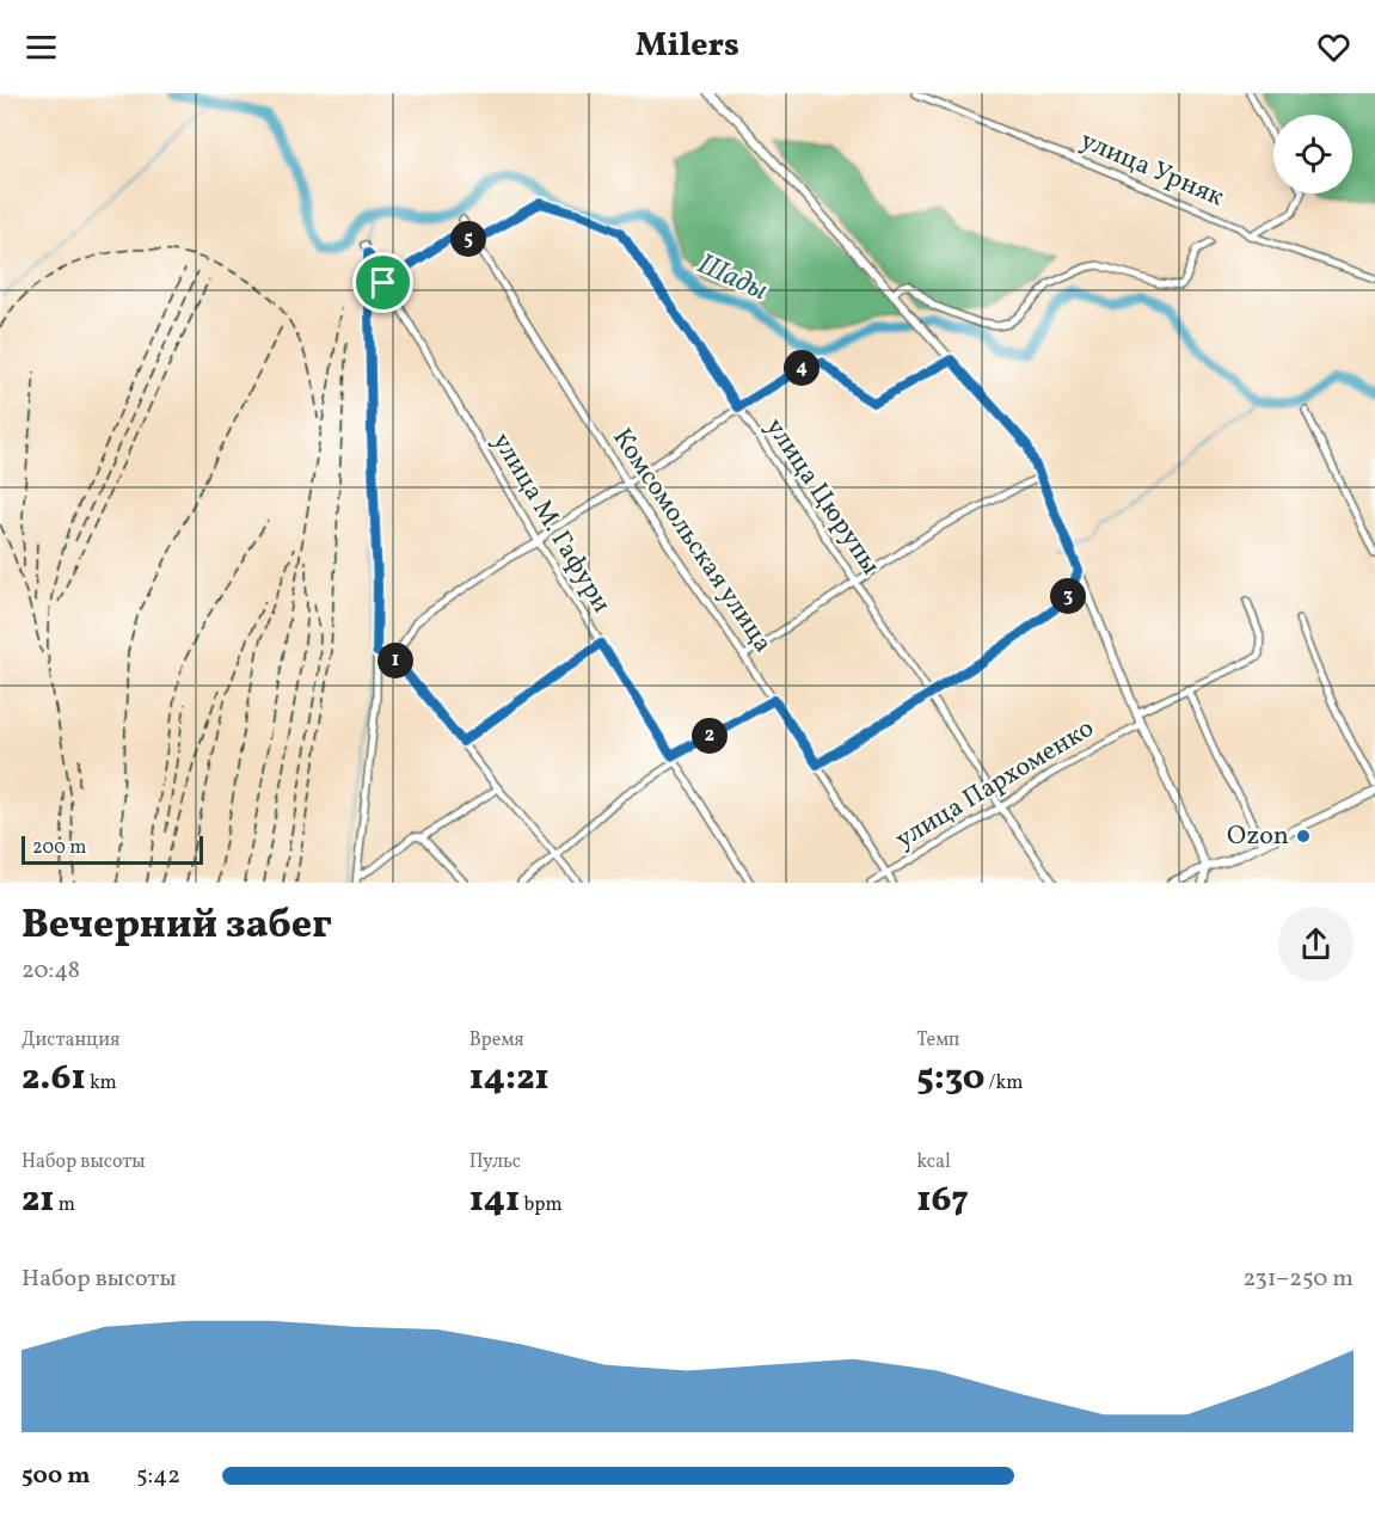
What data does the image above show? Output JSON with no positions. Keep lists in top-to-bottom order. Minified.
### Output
{"streets":{"street":["улица Урняк","улица Цюрупы","улица М. Гафури","Комсомольская улица","улица Пархоменко"]},"crossings":[["улица Цюрупы","Комсомольская улица"],["улица Цюрупы","улица Пархоменко"],["Комсомольская улица","улица Пархоменко"]],"water":["Шады"],"places":["Ozon"],"scale_bar":"200 m","page":{"header":"Milers","pins":["5","4","3","1","2"],"scale":"200 m","heading":["Вечерний забег","20:48"],"stats":[["Дистанция","2.61 km"],["Время","14:21"],["Темп","5:30 /km"],["Набор высоты","21 m"],["Пульс","141 bpm"],["kcal","167"]],"chart":["Набор высоты","231–250 m"],"list":[{"name":"500 m","note":"5:42"}]}}
